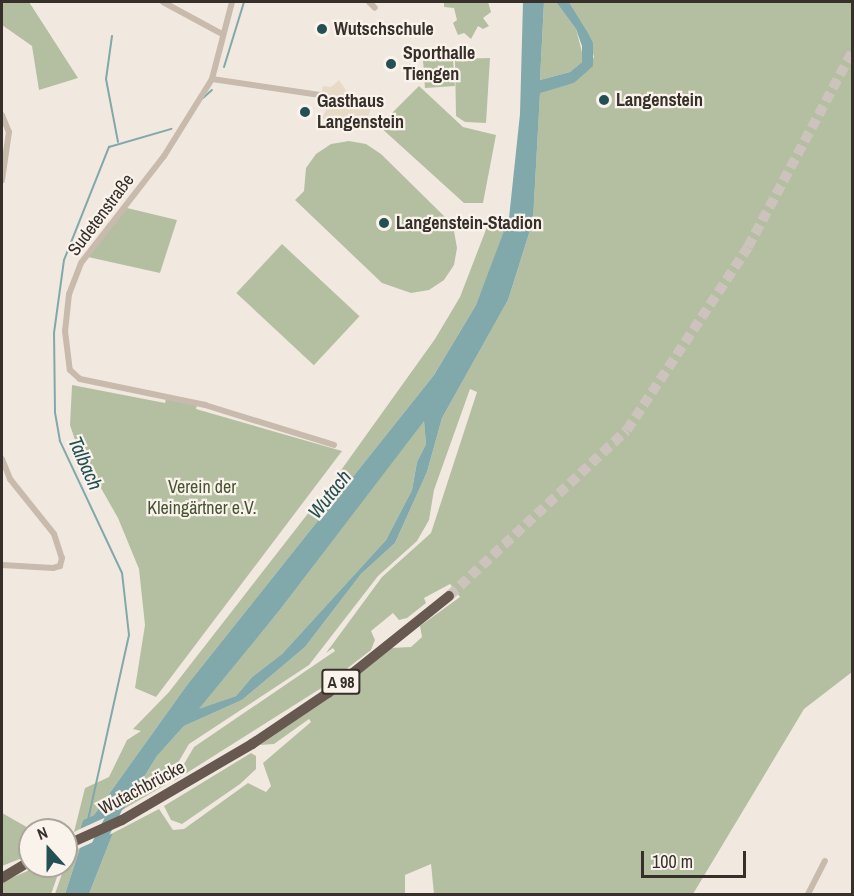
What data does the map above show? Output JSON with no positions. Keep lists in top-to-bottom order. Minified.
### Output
{"streets":{"highway":["A 98","Wutachbrücke"],"street":["Sudetenstraße"]},"water":["Talbach","Wutach"],"parks":["Verein der Kleingärtner e.V."],"places":["Wutschschule","Sporthalle Tiengen","Langenstein","Gasthaus Langenstein","Langenstein-Stadion"],"scale_bar":"100 m","north":"top"}
